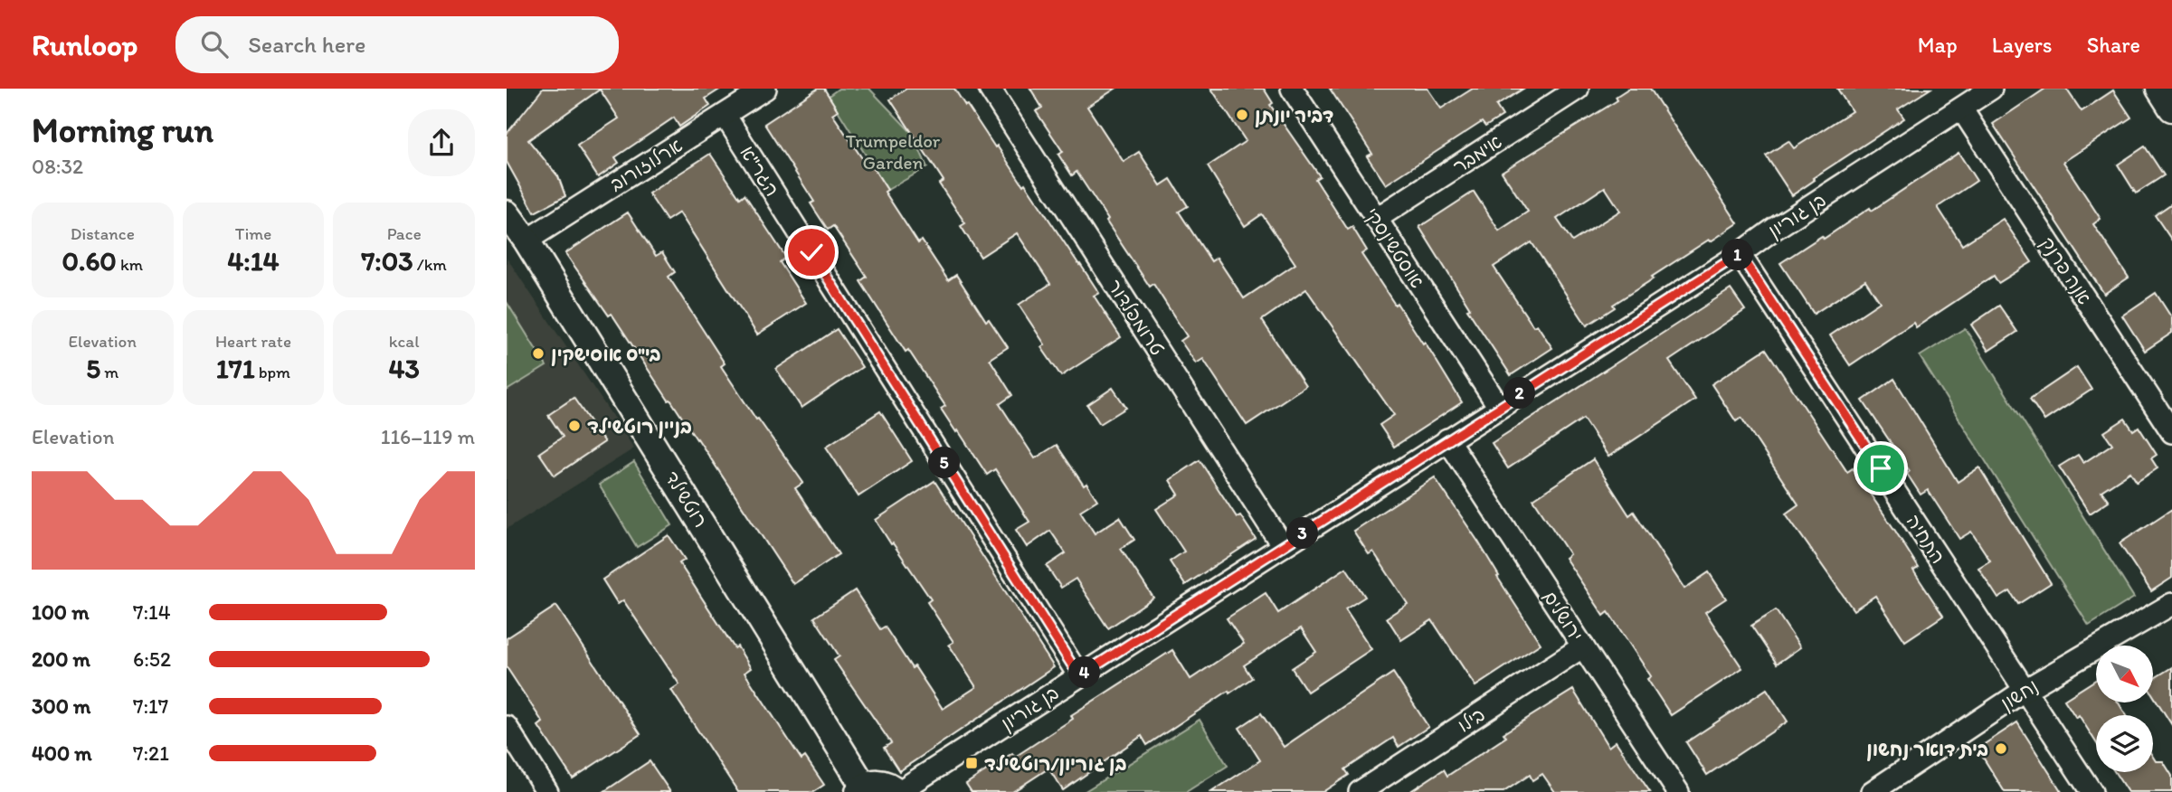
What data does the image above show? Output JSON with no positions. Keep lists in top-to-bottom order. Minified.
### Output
{"streets":{"street":["אימבר","ארלוזורוב","הגר\"א","בן גוריון","אוסטשינסקי","אנה פרנק","טרומפלדור","רוטשילד","התחיה","ירושלים","נחשון","בילו"]},"crossings":[["אימבר","אוסטשינסקי"],["ארלוזורוב","הגר\"א"],["ארלוזורוב","רוטשילד"],["הגר\"א","בן גוריון"],["בן גוריון","אוסטשינסקי"],["בן גוריון","אנה פרנק"],["בן גוריון","טרומפלדור"],["בן גוריון","התחיה"],["בן גוריון","ירושלים"],["התחיה","נחשון"],["ירושלים","בילו"]],"parks":["Trumpeldor Garden"],"places":{"other":["דביר יונתן","בי\"ס אוסישקין","בניין רוטשילד","בית דואר נחשון"],"transit":["בן גוריון/רוטשילד"]},"north":"bottom right","page":{"header":"Runloop","search":"Search here","nav":["Map","Layers","Share"],"heading":["Morning run","08:32"],"stats":[["Distance","0.60 km"],["Time","4:14"],["Pace","7:03 /km"],["Elevation","5 m"],["Heart rate","171 bpm"],["kcal","43"]],"pins":["1","2","5","3","4"],"chart":["Elevation","116–119 m"],"list":[{"name":"100 m","note":"7:14"},{"name":"200 m","note":"6:52"},{"name":"300 m","note":"7:17"},{"name":"400 m","note":"7:21"}]}}
